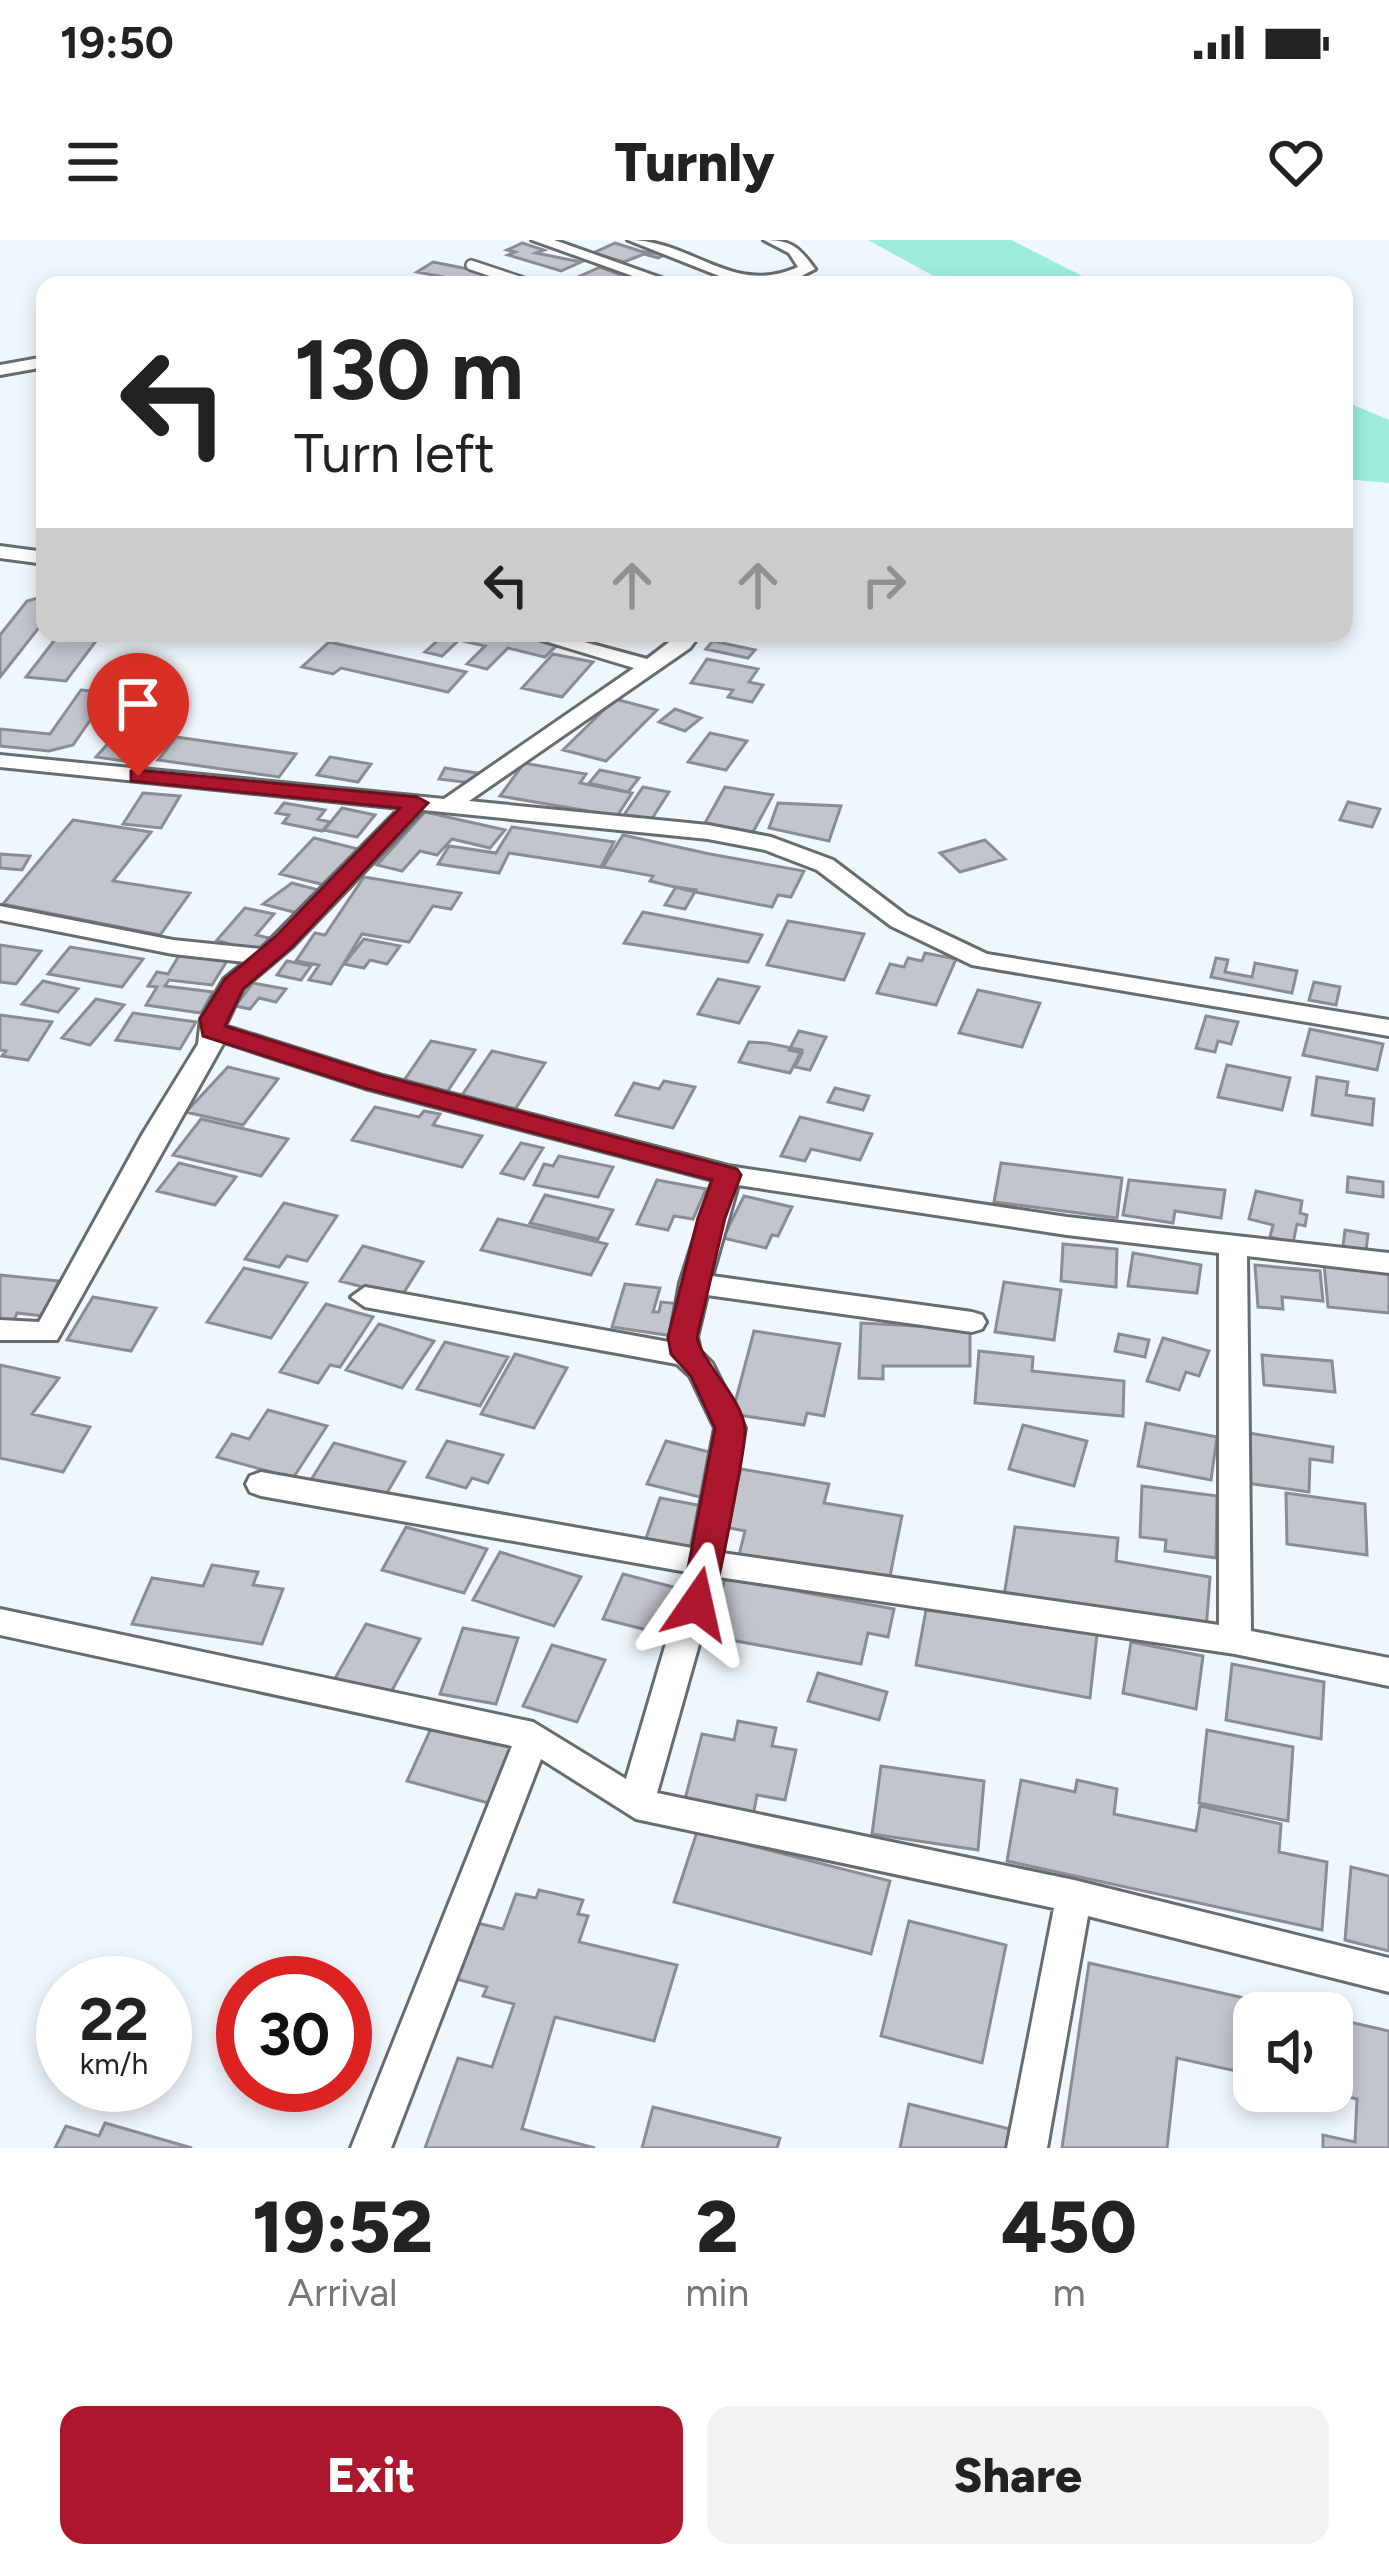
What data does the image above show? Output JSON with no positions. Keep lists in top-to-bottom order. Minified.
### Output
{"page":{"status":"19:50","header":"Turnly","turn":["130 m","Turn left"],"speed":"22 km/h","limit":"30","eta":["19:52","Arrival","2","min","450","m"],"buttons":["Exit","Share"]}}
